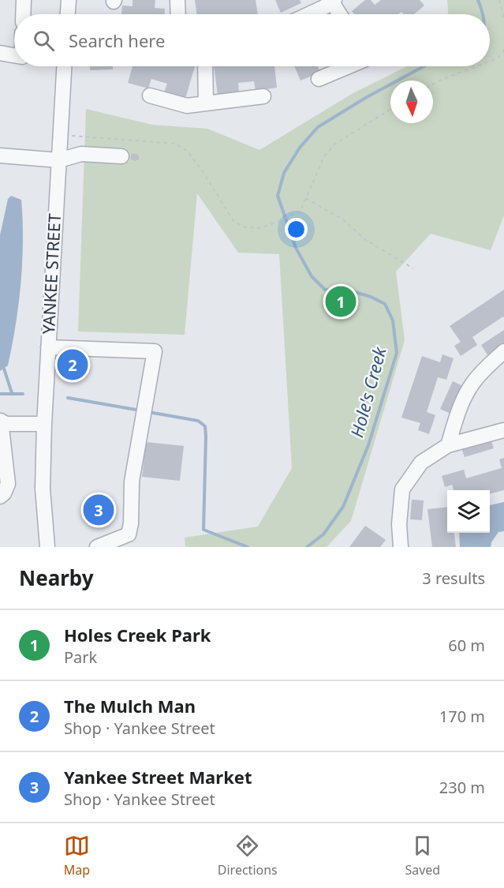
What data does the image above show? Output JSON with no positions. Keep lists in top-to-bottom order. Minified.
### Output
{"streets":{"street":["YANKEE STREET"]},"water":["Hole's Creek"],"north":"bottom","page":{"search":"Search here","pins":["1","2","3"],"heading":["Nearby","3 results"],"list":[{"mark":"1","name":"Holes Creek Park","note":"Park","value":"60 m"},{"mark":"2","name":"The Mulch Man","note":"Shop · Yankee Street","value":"170 m"},{"mark":"3","name":"Yankee Street Market","note":"Shop · Yankee Street","value":"230 m"}],"nav":["Map","Directions","Saved"]}}
